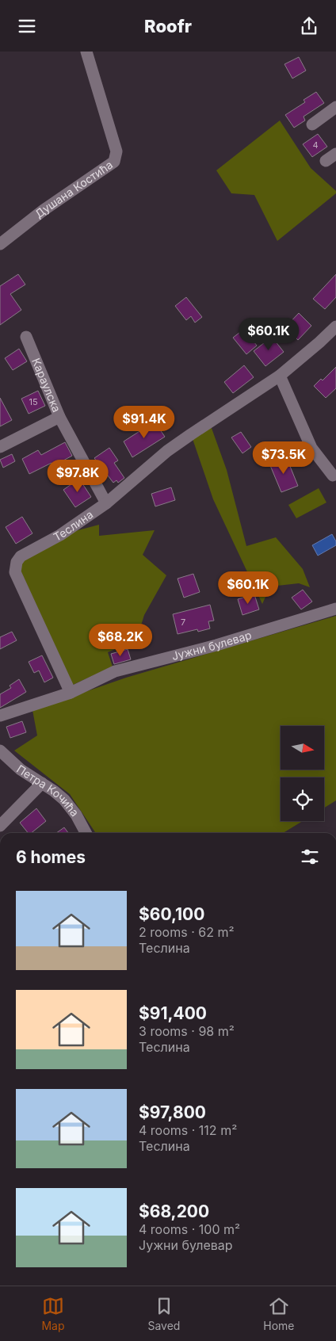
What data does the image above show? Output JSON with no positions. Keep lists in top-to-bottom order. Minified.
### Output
{"streets":{"street":["Душана Костића","Караулска","Теслина","Јужни булевар","Петра Кочића"]},"crossings":[["Теслина","Јужни булевар"]],"house_numbers":["4","15","7"],"north":"right","page":{"header":"Roofr","price":["$60.1K","$91.4K","$73.5K","$97.8K","$60.1K","$68.2K"],"heading":"6 homes","list":[{"name":"$60,100","note":"2 rooms · 62 m² · Теслина"},{"name":"$91,400","note":"3 rooms · 98 m² · Теслина"},{"name":"$97,800","note":"4 rooms · 112 m² · Теслина"},{"name":"$68,200","note":"4 rooms · 100 m² · Јужни булевар"}],"tabs":["Map","Saved","Home"]}}
